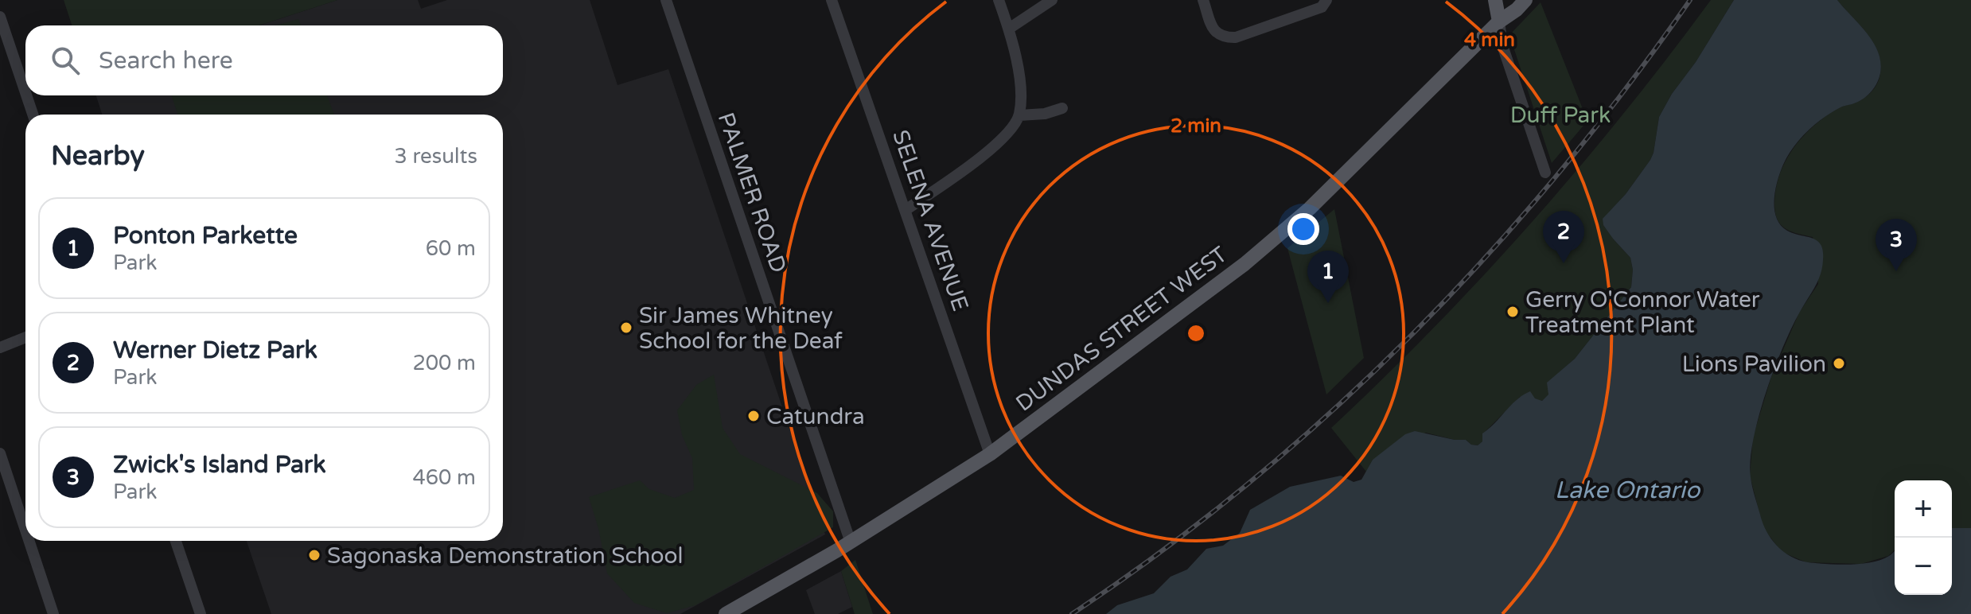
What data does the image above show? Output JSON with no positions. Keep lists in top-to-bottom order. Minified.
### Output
{"streets":{"main road":["DUNDAS STREET WEST"],"street":["PALMER ROAD","SELENA AVENUE"]},"crossings":[["PALMER ROAD","DUNDAS STREET WEST"],["SELENA AVENUE","DUNDAS STREET WEST"]],"water":["Lake Ontario"],"parks":["Duff Park"],"places":["Gerry O'Connor Water Treatment Plant","Sir James Whitney School for the Deaf","Lions Pavilion","Catundra","Sagonaska Demonstration School"],"page":{"search":"Search here","heading":["Nearby","3 results"],"list":[{"mark":"1","name":"Ponton Parkette","note":"Park","value":"60 m"},{"mark":"2","name":"Werner Dietz Park","note":"Park","value":"200 m"},{"mark":"3","name":"Zwick's Island Park","note":"Park","value":"460 m"}],"pins":["2","3","1"],"map_buttons":["+","−"]},"rings":["4 min","2 min"]}
